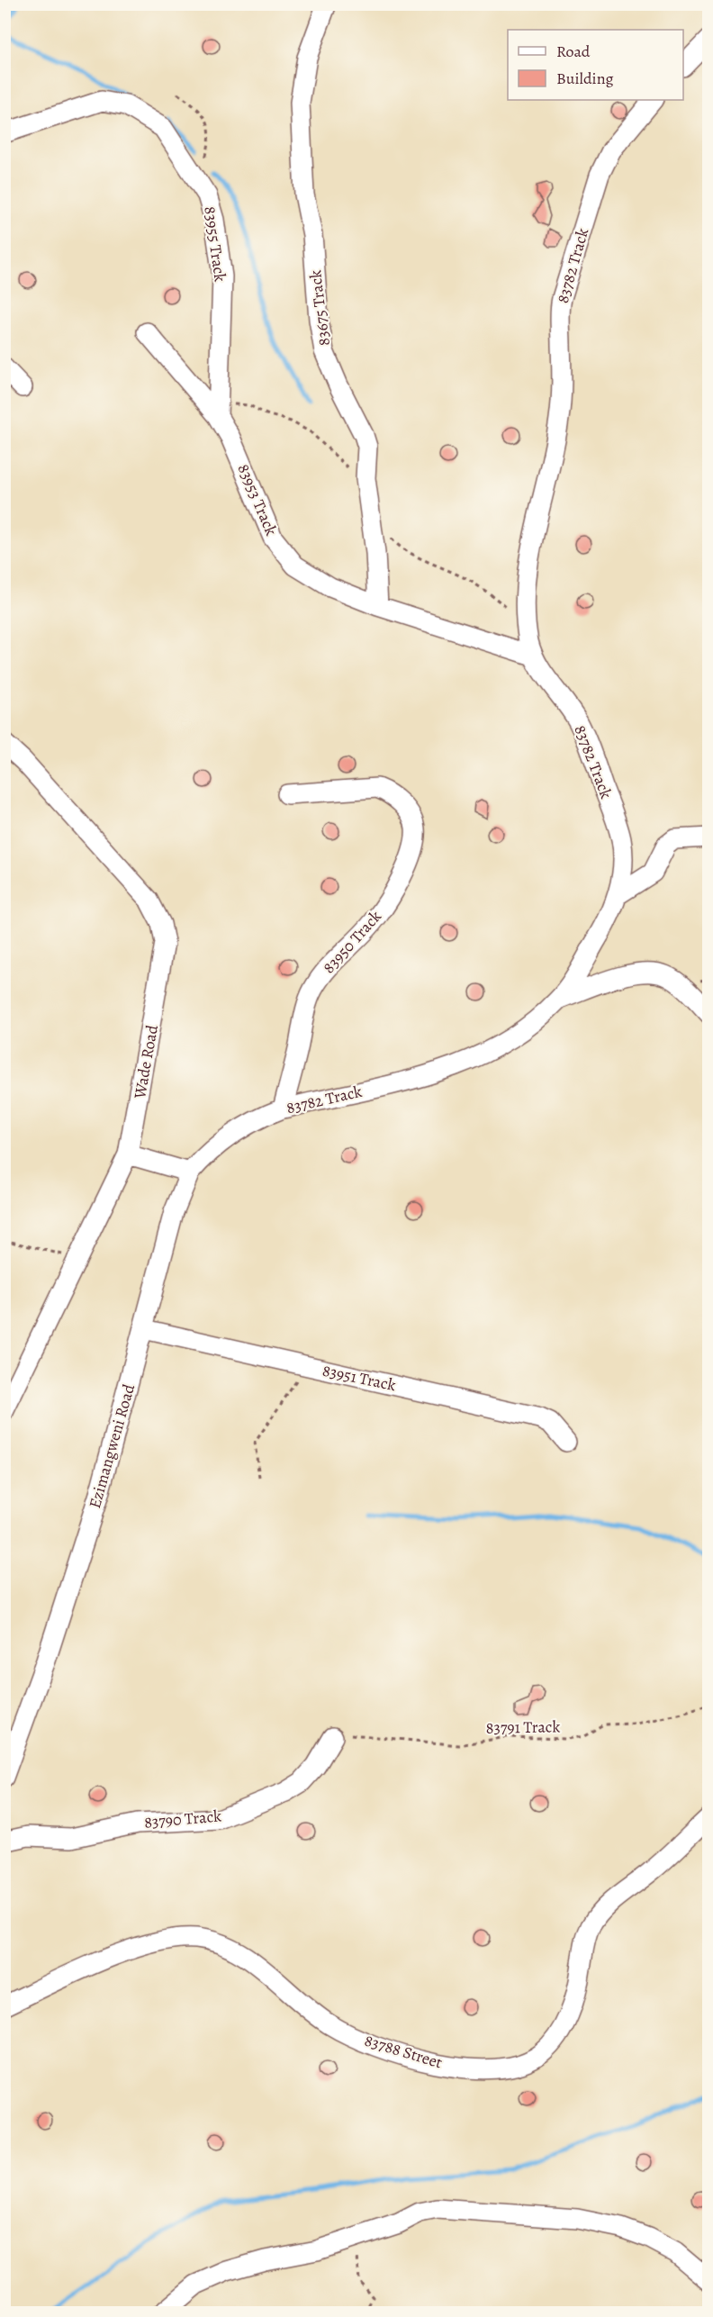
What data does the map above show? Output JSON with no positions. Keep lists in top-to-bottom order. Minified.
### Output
{"streets":{"street":["83955 Track","83782 Track","83675 Track","83953 Track","83950 Track","Wade Road","83951 Track","Ezimangweni Road","83790 Track","83788 Street"],"path":["83791 Track"]},"crossings":[["83955 Track","83953 Track"],["83782 Track","83953 Track"],["83782 Track","83950 Track"],["83782 Track","Ezimangweni Road"],["83675 Track","83953 Track"],["83951 Track","Ezimangweni Road"],["83791 Track","83790 Track"]],"legend":["Road","Building"]}
